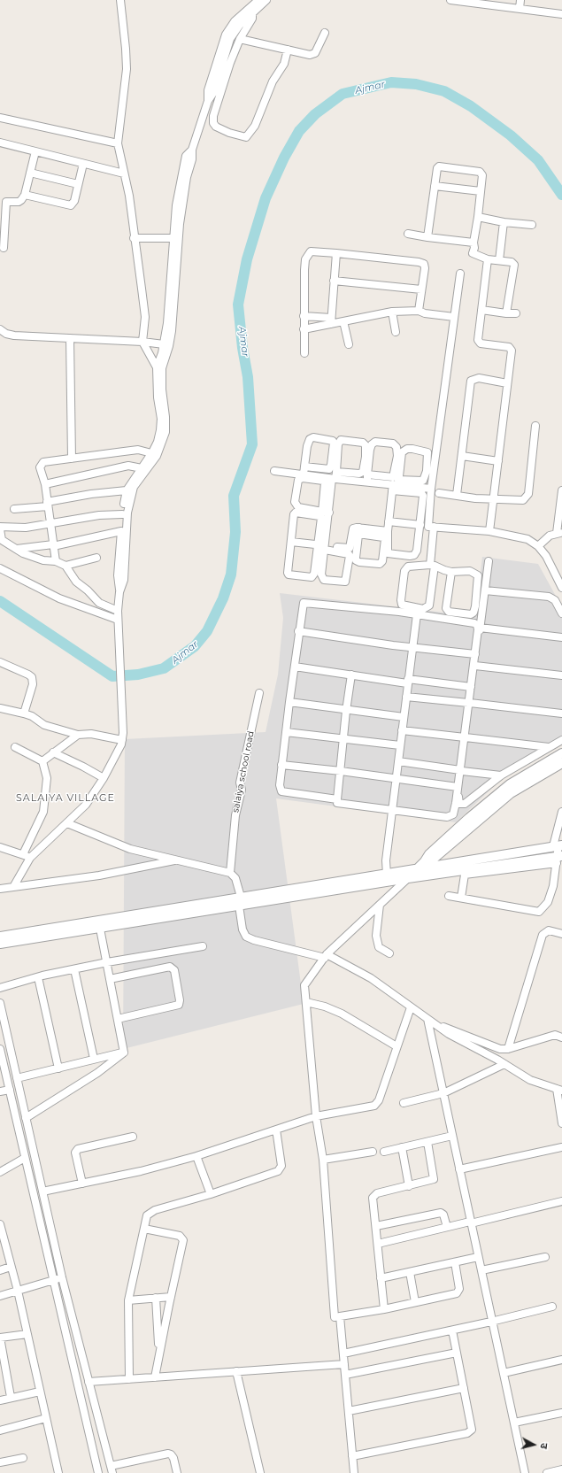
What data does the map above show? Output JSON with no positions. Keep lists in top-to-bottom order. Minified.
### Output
{"streets":{"street":["salaiya school road"]},"districts":["SALAIYA VILLAGE"],"water":["Ajmar"],"north":"right"}
